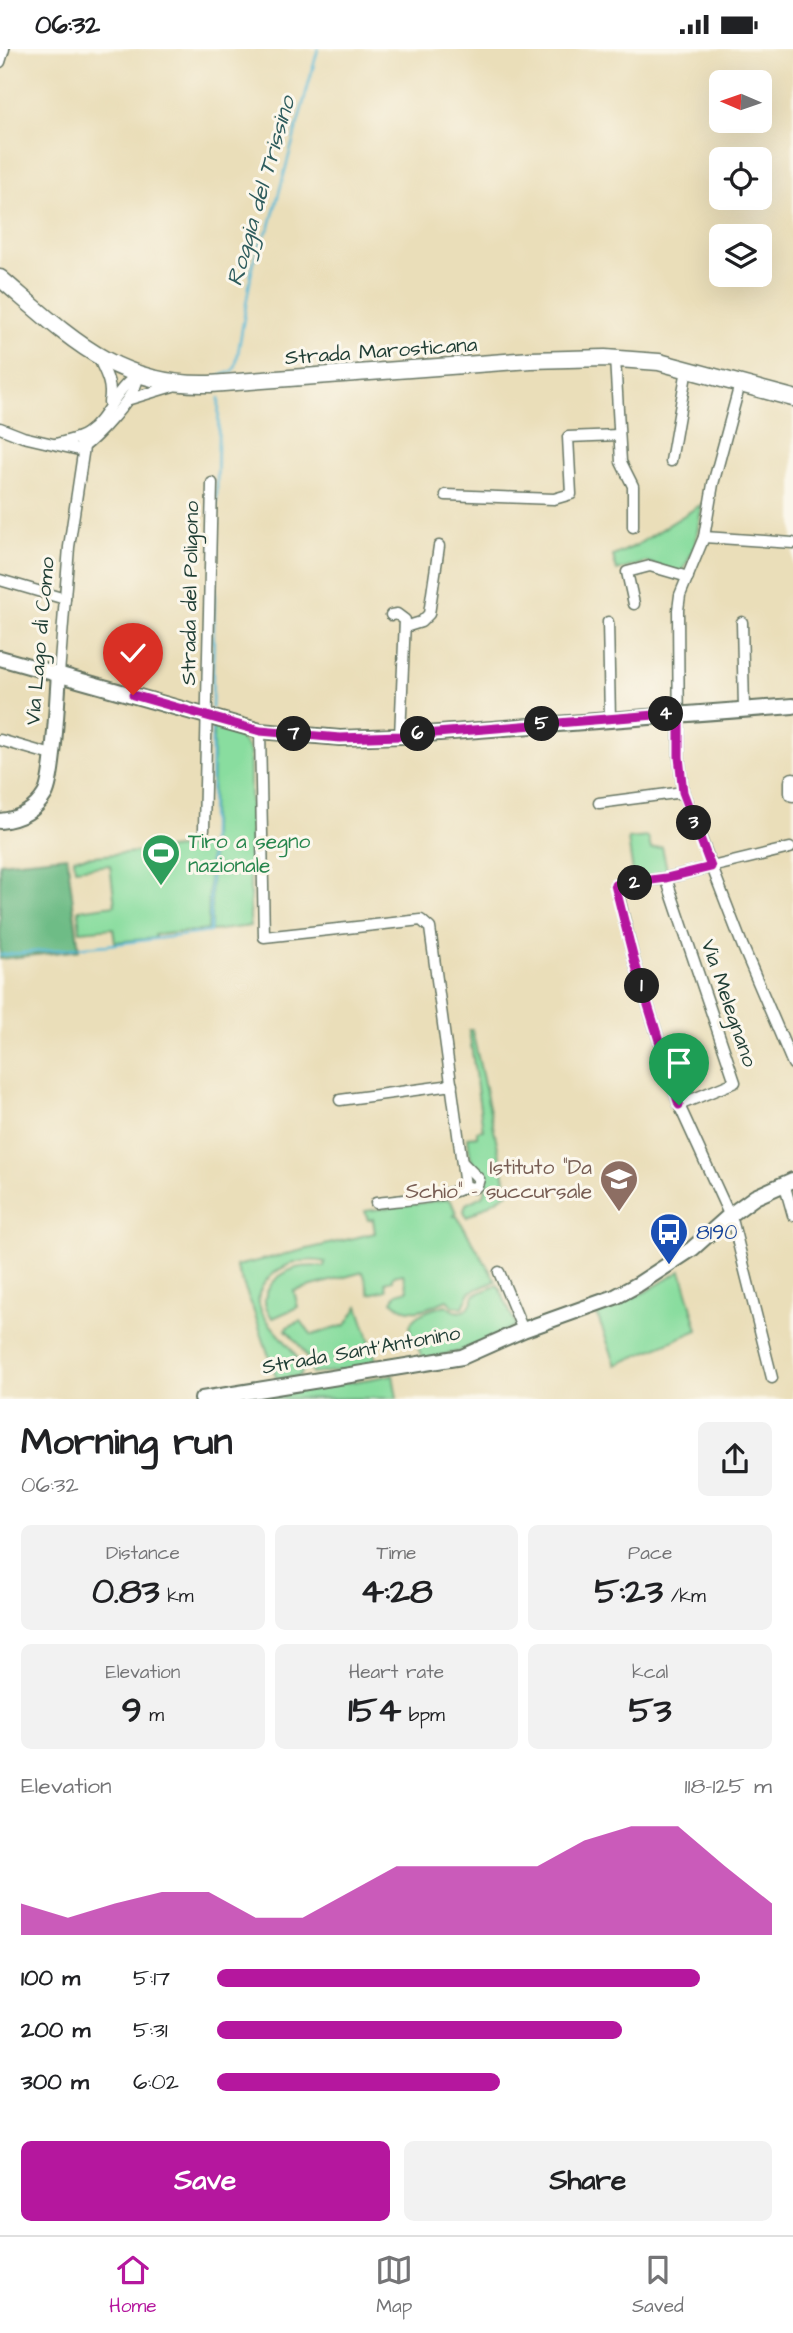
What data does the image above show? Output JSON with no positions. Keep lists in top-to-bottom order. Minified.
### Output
{"streets":{"main road":["Strada Marosticana"],"street":["Strada del Poligono","Via Lago di Como","Via Melegnano","Strada Sant'Antonino"]},"water":["Roggia del Trissino"],"places":{"sports":["Tiro a segno nazionale"],"school or university":["Istituto \"Da Schio\" - succursale"],"bus stop":["8190"]},"north":"left","page":{"status":"06:32","pins":["4","5","6","7","3","2","1"],"heading":["Morning run","06:32"],"stats":[["Distance","0.83 km"],["Time","4:28"],["Pace","5:23 /km"],["Elevation","9 m"],["Heart rate","154 bpm"],["kcal","53"]],"chart":["Elevation","118–125 m"],"list":[{"name":"100 m","note":"5:17"},{"name":"200 m","note":"5:31"},{"name":"300 m","note":"6:02"}],"buttons":["Save","Share"],"tabs":["Home","Map","Saved"]}}
